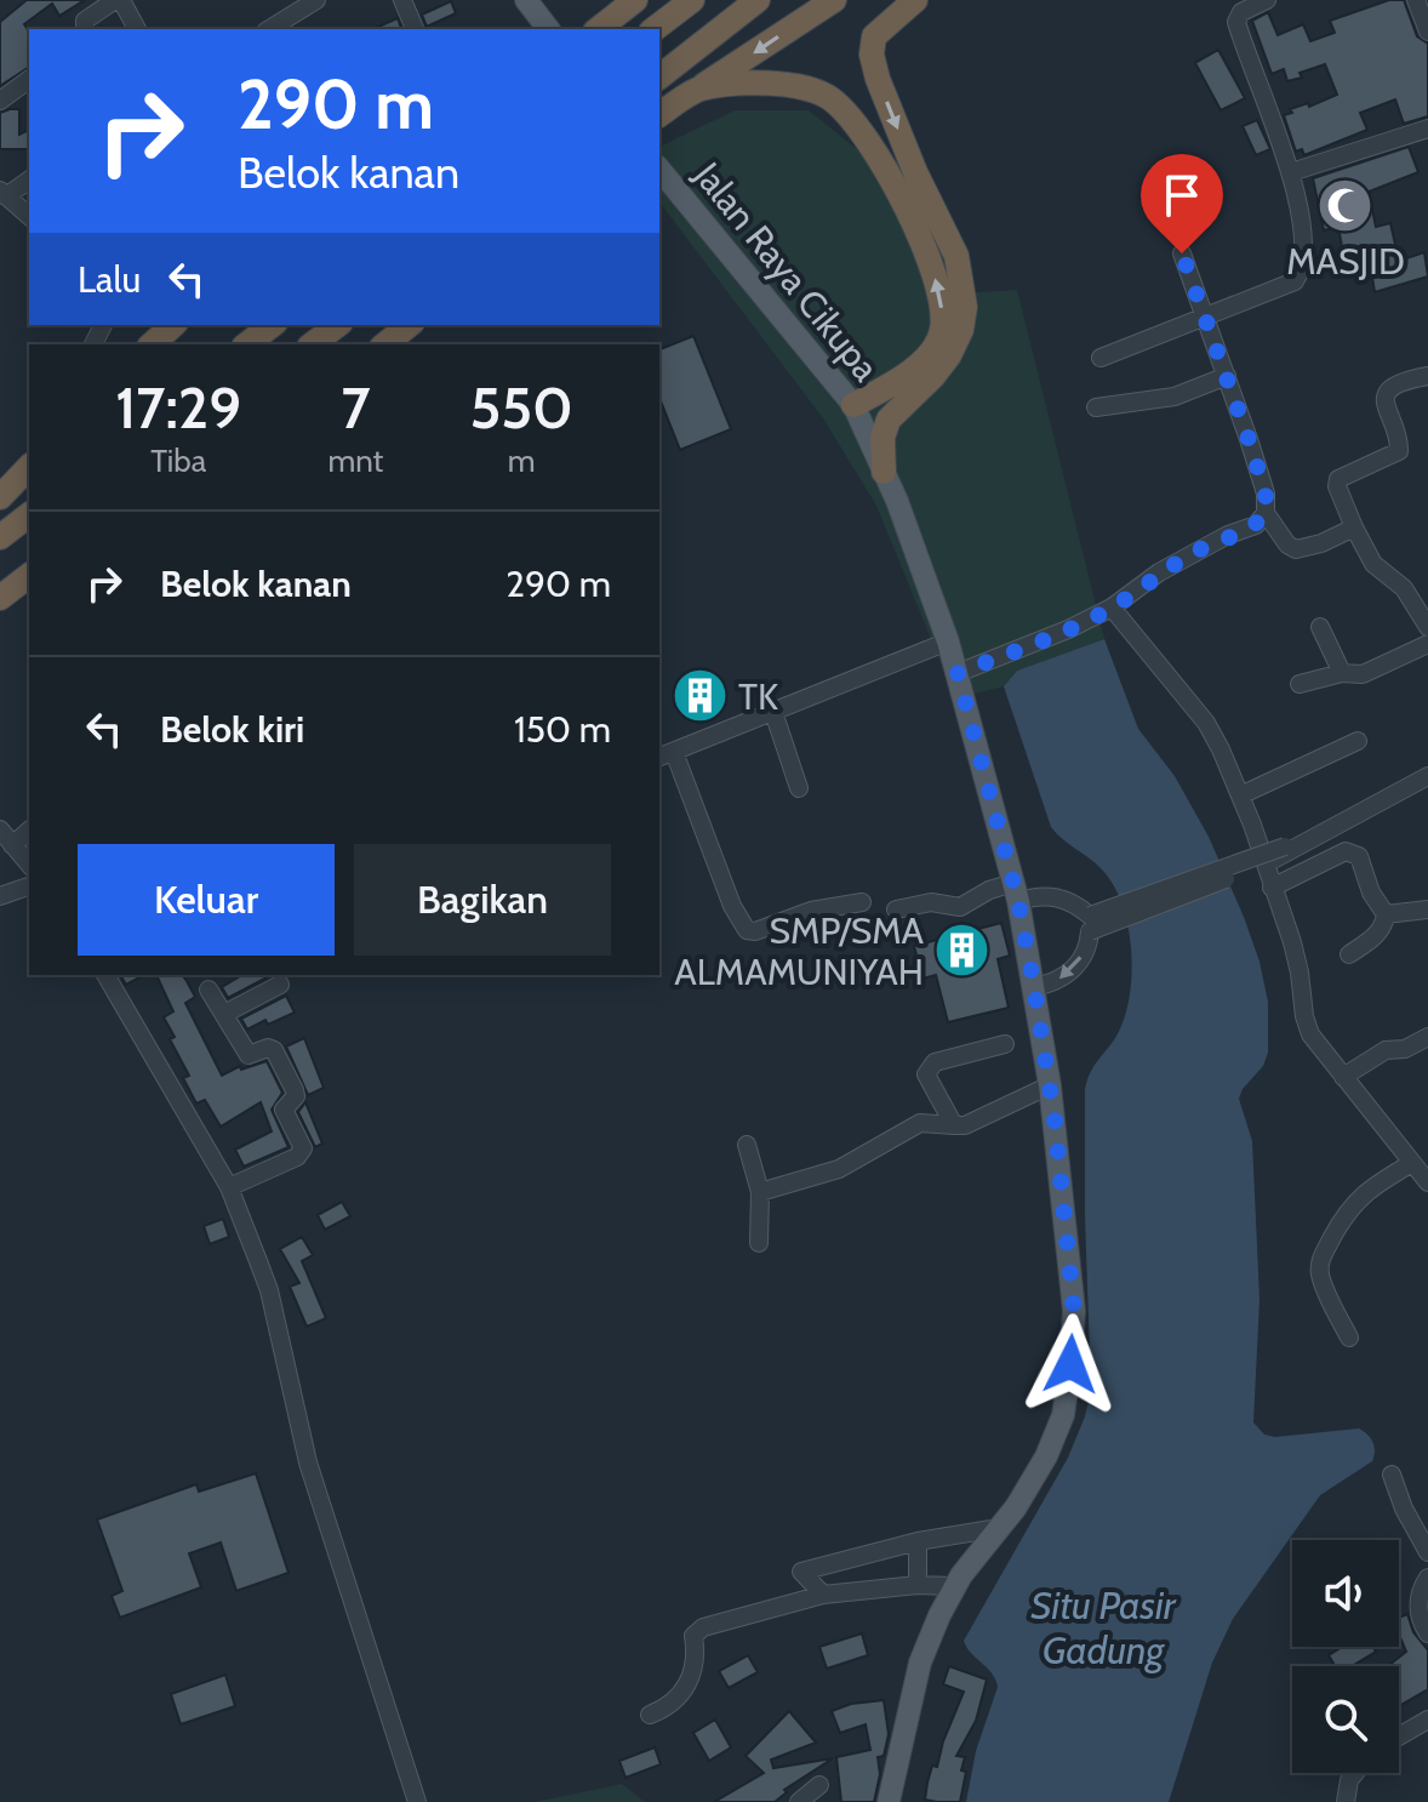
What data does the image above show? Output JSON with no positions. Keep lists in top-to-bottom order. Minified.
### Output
{"streets":{"main road":["Jalan Raya Cikupa"]},"water":["Situ Pasir Gadung"],"places":{"mosque":["MASJID"],"building":["TK","SMP/SMA ALMAMUNIYAH"]},"page":{"turn":["290 m","Belok kanan"],"then":"Lalu","eta":["17:29","Tiba","7","mnt","550","m"],"list":[{"name":"Belok kanan","value":"290 m"},{"name":"Belok kiri","value":"150 m"}],"buttons":["Keluar","Bagikan"]}}
